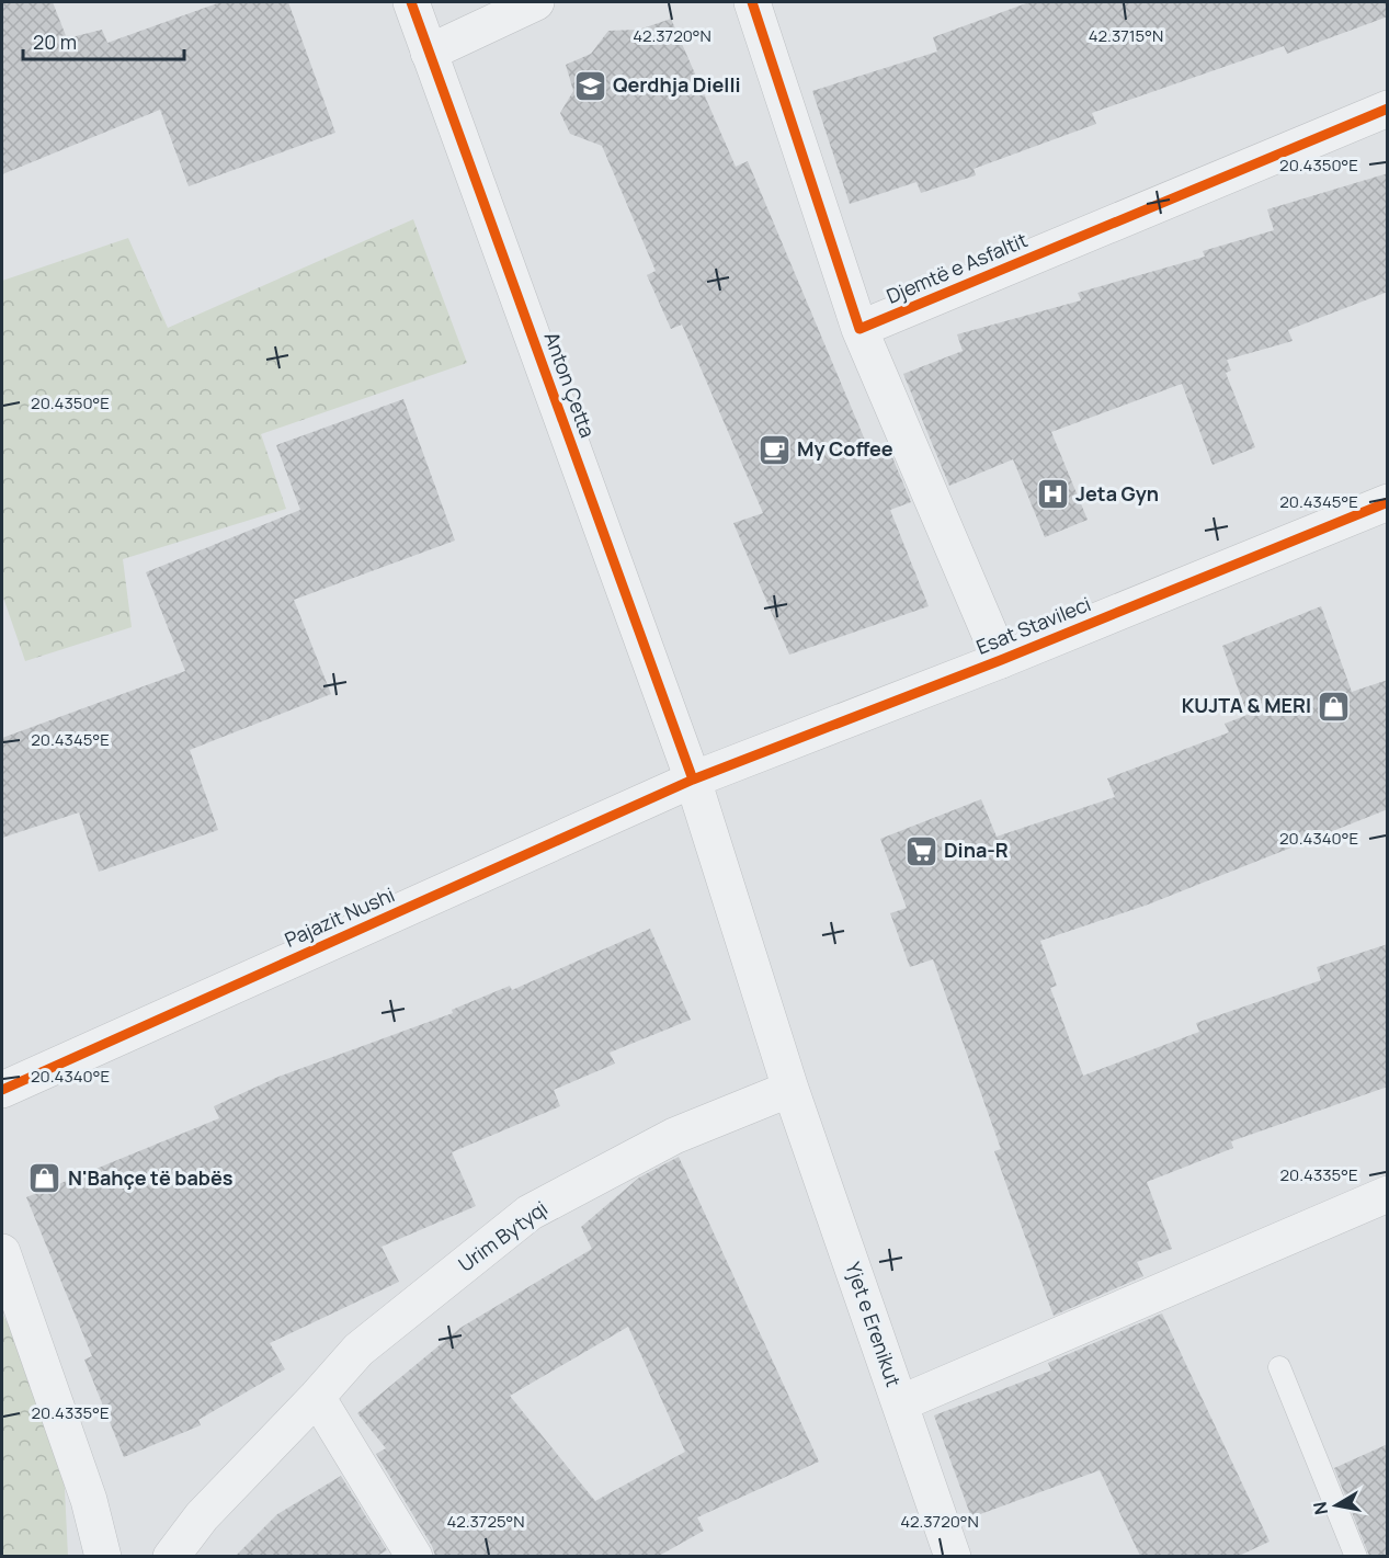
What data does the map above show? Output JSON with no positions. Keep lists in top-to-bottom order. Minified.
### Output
{"streets":{"street":["Djemtë e Asfaltit","Anton Çetta","Esat Stavileci","Pajazit Nushi","Urim Bytyqi","Yjet e Erenikut"]},"crossings":[["Djemtë e Asfaltit","Esat Stavileci"],["Anton Çetta","Esat Stavileci"],["Anton Çetta","Pajazit Nushi"],["Anton Çetta","Yjet e Erenikut"],["Esat Stavileci","Pajazit Nushi"],["Esat Stavileci","Yjet e Erenikut"],["Pajazit Nushi","Yjet e Erenikut"],["Urim Bytyqi","Yjet e Erenikut"]],"places":{"school or university":["Qerdhja Dielli"],"cafe":["My Coffee"],"hospital":["Jeta Gyn"],"shop":["KUJTA & MERI","N'Bahçe të babës"],"supermarket":["Dina-R"]},"scale_bar":"20 m","north":"left","coordinates":["42.3720°N","42.3715°N","20.4350°E","20.4345°E","20.4340°E","20.4335°E","42.3725°N"]}
